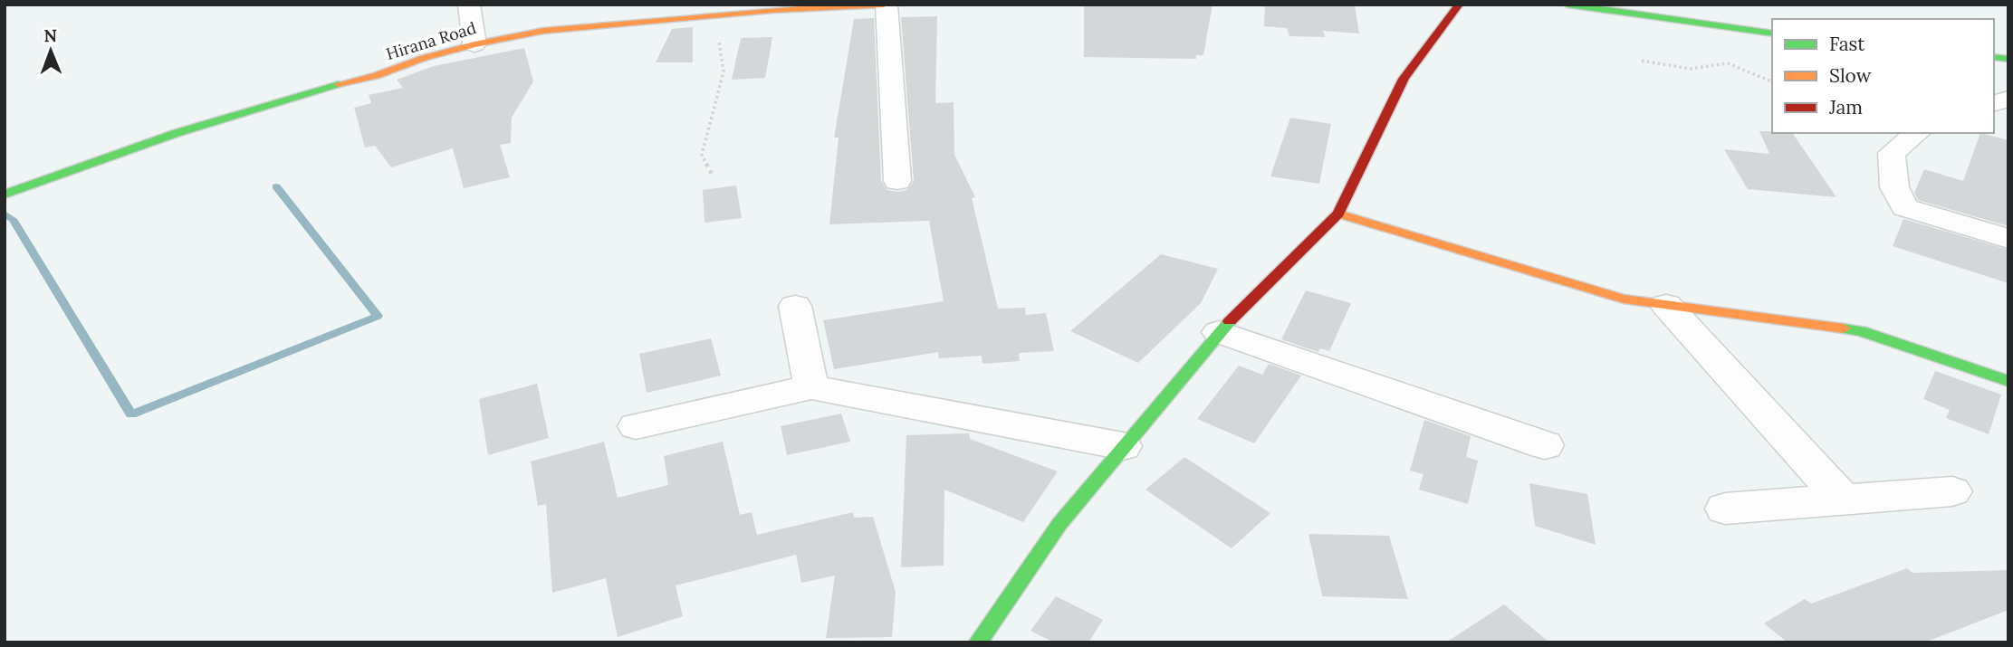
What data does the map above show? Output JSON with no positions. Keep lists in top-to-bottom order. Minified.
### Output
{"streets":{"street":["Hirana Road"]},"legend":["Fast","Slow","Jam"],"north":"top"}
